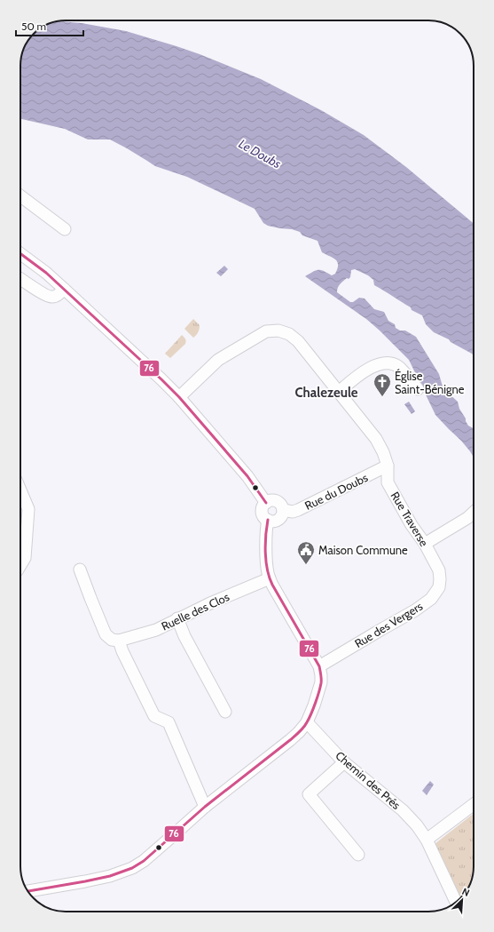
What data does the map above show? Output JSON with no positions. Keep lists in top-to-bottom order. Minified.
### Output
{"streets":{"street":["Rue du Doubs","Rue Traverse","Ruelle des Clos","Rue des Vergers","Chemin des Prés"]},"crossings":[["Rue du Doubs","Rue Traverse"],["Rue Traverse","Rue des Vergers"]],"districts":["Chalezeule"],"water":["Le Doubs"],"places":{"church":["Église Saint-Bénigne"],"public building":["Maison Commune"]},"lines":["transit line 76"],"scale_bar":"50 m","north":"top right"}
